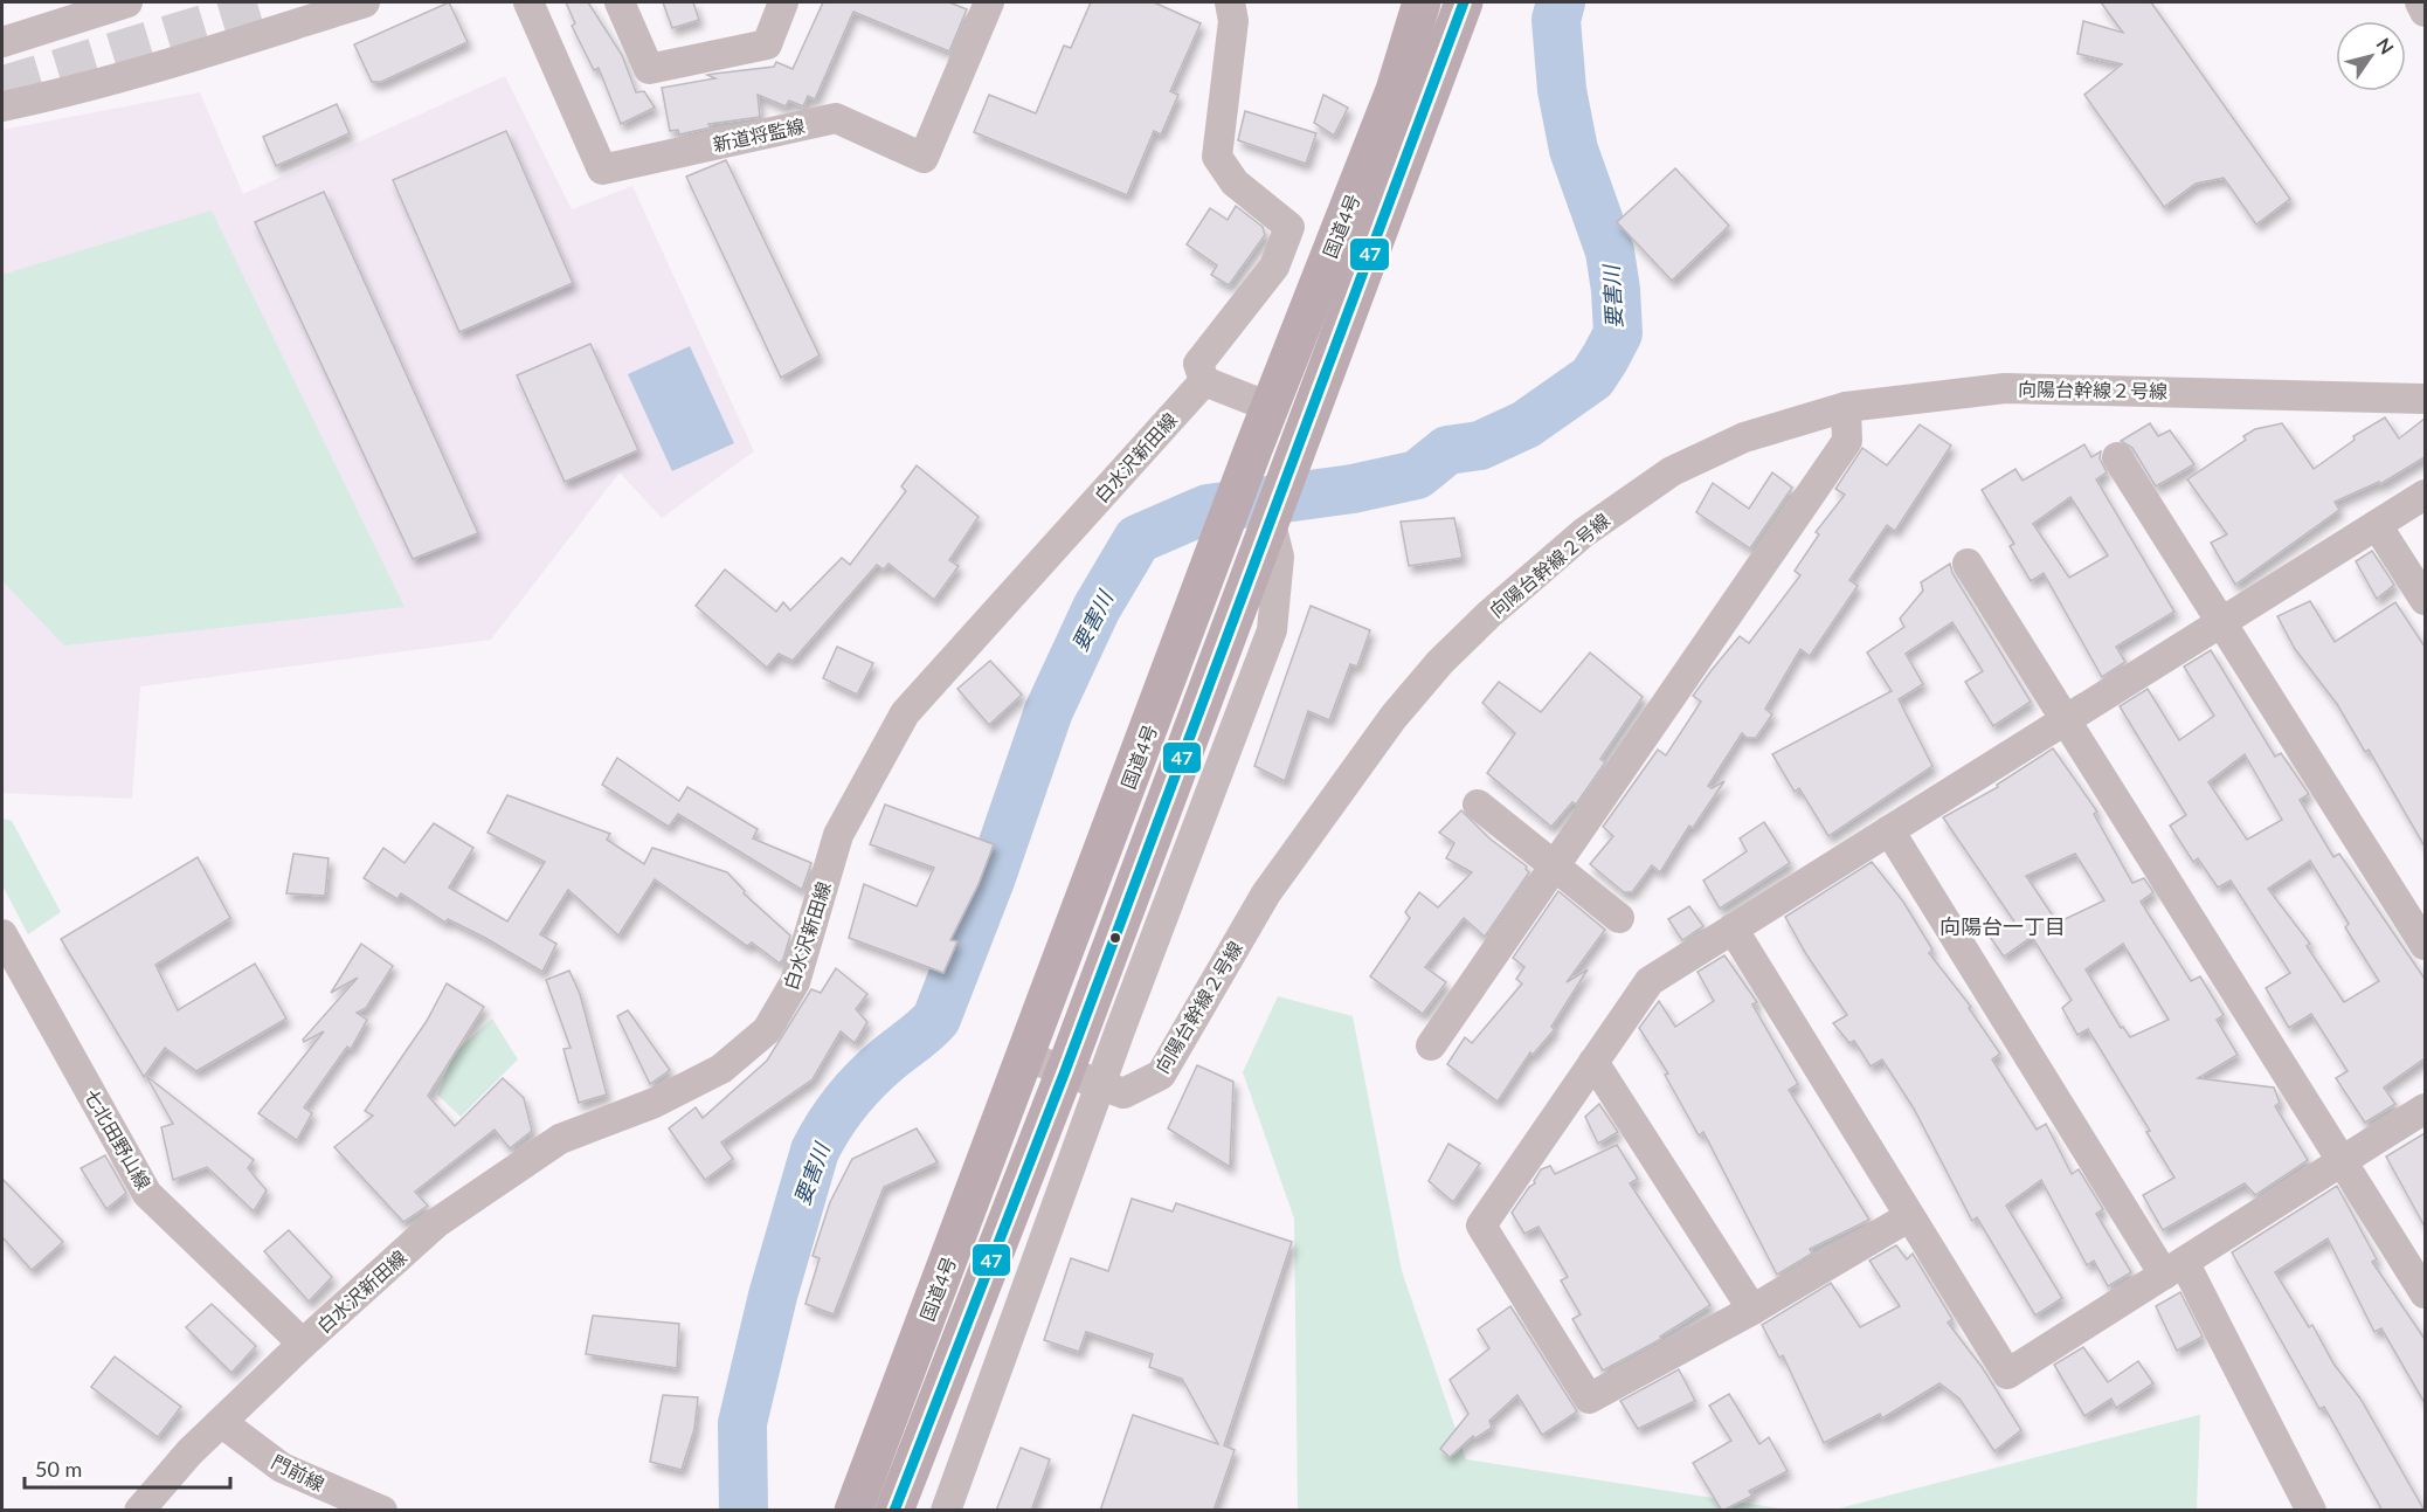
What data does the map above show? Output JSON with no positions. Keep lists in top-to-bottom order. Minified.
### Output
{"streets":{"highway":["国道4号"],"street":["新道将監線","向陽台幹線２号線","白水沢新田線","七北田野山線","門前線"]},"crossings":[["国道4号","向陽台幹線２号線"],["白水沢新田線","七北田野山線"],["白水沢新田線","門前線"]],"districts":["向陽台一丁目"],"water":["要害川"],"lines":["transit line 47"],"scale_bar":"50 m","north":"top right"}
